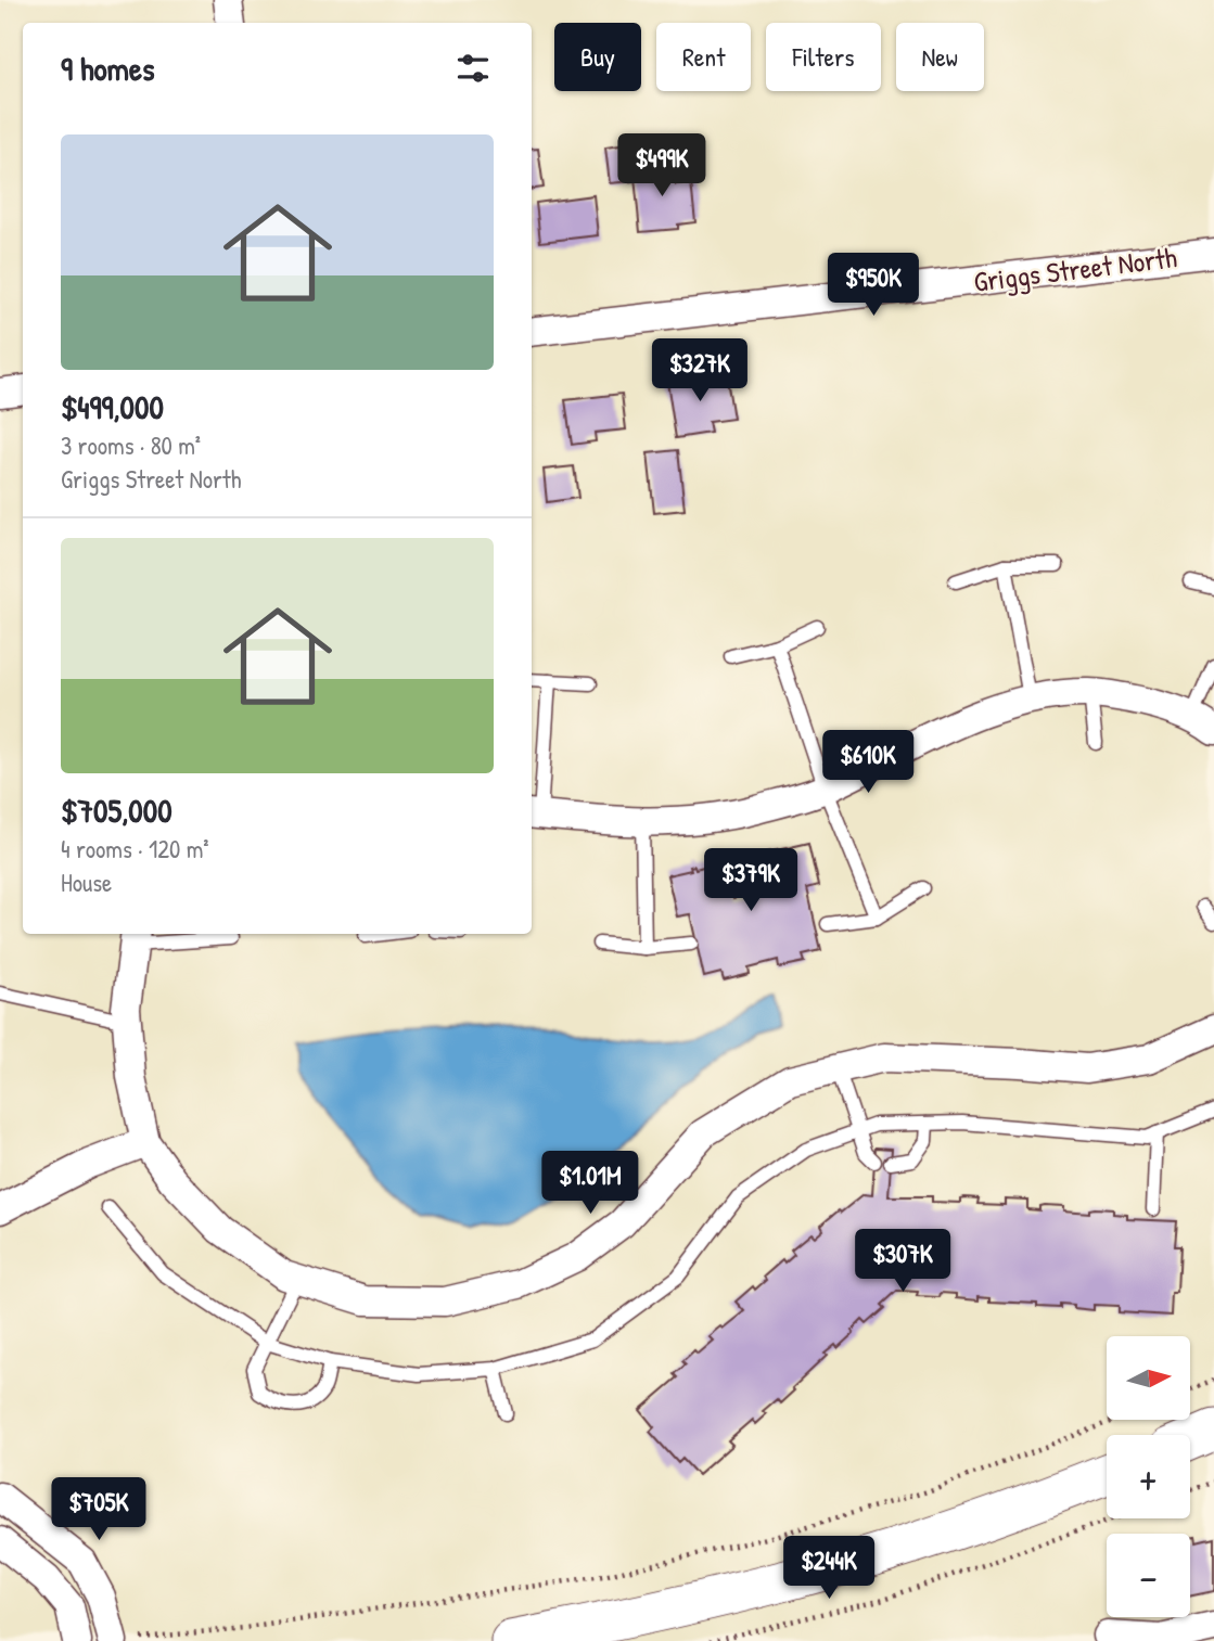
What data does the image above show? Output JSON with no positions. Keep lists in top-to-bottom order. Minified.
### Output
{"streets":{"street":["Griggs Street North"]},"north":"right","page":{"chip":["Buy","Rent","Filters","New"],"heading":"9 homes","list":[{"name":"$499,000","note":"3 rooms · 80 m² · Griggs Street North"},{"name":"$705,000","note":"4 rooms · 120 m² · House"}],"price":["$499K","$950K","$327K","$610K","$379K","$1.01M","$307K","$705K","$244K"],"map_buttons":["+","−"]}}
